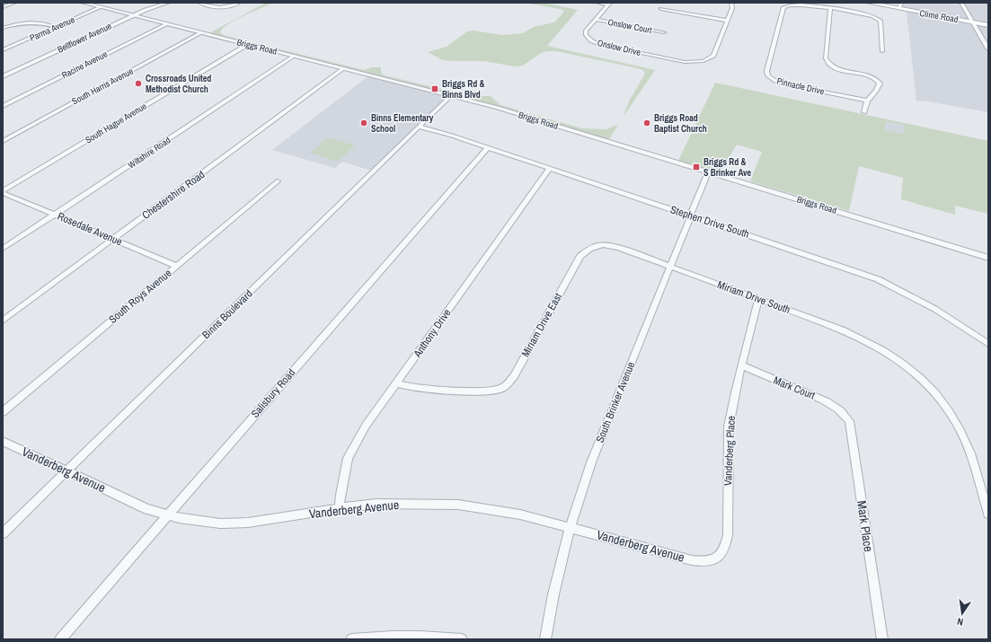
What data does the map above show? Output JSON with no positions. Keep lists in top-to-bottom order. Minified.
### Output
{"streets":{"main road":["Clime Road"],"street":["Onslow Court","Parma Avenue","Bellflower Avenue","Briggs Road","Onslow Drive","Racine Avenue","South Harris Avenue","Pinnacle Drive","South Hague Avenue","Wiltshire Road","Chestershire Road","Stephen Drive South","Rosedale Avenue","South Roys Avenue","Miriam Drive South","Binns Boulevard","Miriam Drive East","Anthony Drive","Mark Court","Salisbury Road","South Brinker Avenue","Vanderberg Place","Vanderberg Avenue","Mark Place"]},"crossings":[["Onslow Court","Onslow Drive"],["Parma Avenue","Briggs Road"],["Bellflower Avenue","Briggs Road"],["Briggs Road","Racine Avenue"],["Briggs Road","South Harris Avenue"],["Briggs Road","South Hague Avenue"],["Briggs Road","Wiltshire Road"],["Briggs Road","Chestershire Road"],["Briggs Road","Binns Boulevard"],["Briggs Road","South Brinker Avenue"],["South Hague Avenue","Rosedale Avenue"],["Wiltshire Road","Rosedale Avenue"],["Chestershire Road","Rosedale Avenue"],["Stephen Drive South","Binns Boulevard"],["Stephen Drive South","Anthony Drive"],["Stephen Drive South","Salisbury Road"],["Stephen Drive South","South Brinker Avenue"],["Rosedale Avenue","South Roys Avenue"],["Miriam Drive South","Miriam Drive East"],["Miriam Drive South","South Brinker Avenue"],["Miriam Drive South","Vanderberg Place"],["Binns Boulevard","Vanderberg Avenue"],["Miriam Drive East","Anthony Drive"],["Anthony Drive","Vanderberg Avenue"],["Mark Court","Vanderberg Place"],["Mark Court","Mark Place"],["Salisbury Road","Vanderberg Avenue"],["South Brinker Avenue","Vanderberg Avenue"],["Vanderberg Place","Vanderberg Avenue"]],"places":{"other":["Crossroads United Methodist Church","Binns Elementary School","Briggs Road Baptist Church"],"transit":["Briggs Rd & Binns Blvd","Briggs Rd & S Brinker Ave"]},"north":"bottom"}
